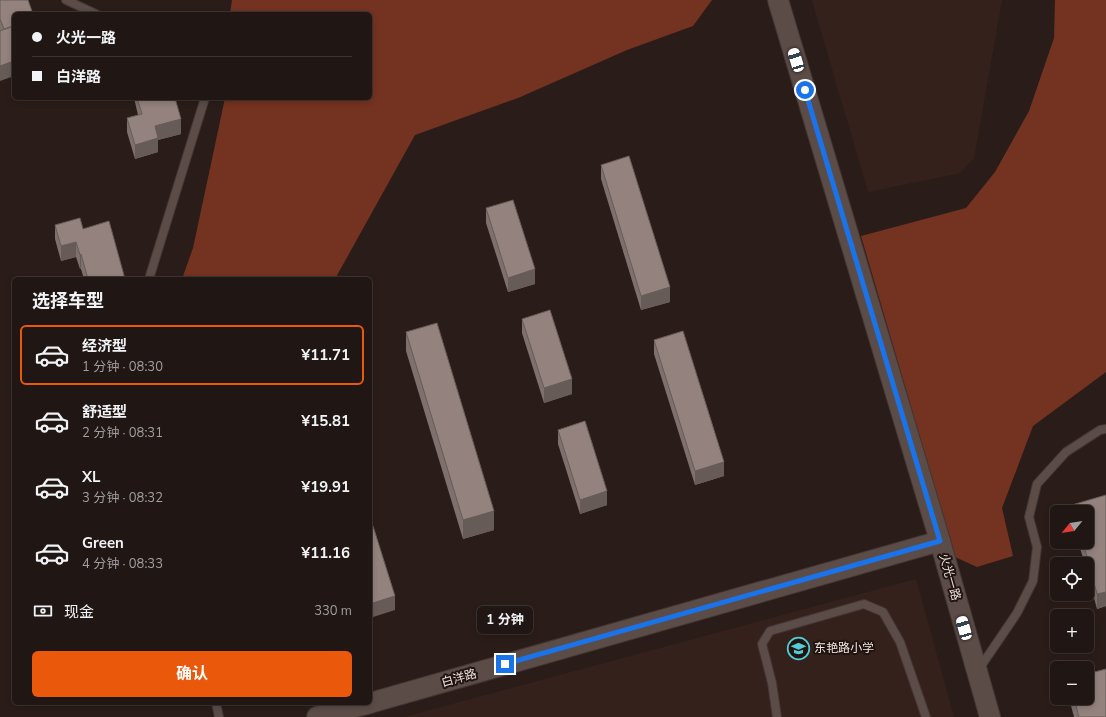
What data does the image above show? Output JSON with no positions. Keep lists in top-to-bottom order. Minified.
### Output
{"streets":{"street":["火光一路","白洋路"]},"crossings":[["火光一路","白洋路"]],"places":{"school or university":["东艳路小学"]},"north":"bottom left","page":{"banner":["火光一路","白洋路"],"heading":"选择车型","list":[{"name":"经济型","note":"1 分钟 · 08:30","value":"¥11.71"},{"name":"舒适型","note":"2 分钟 · 08:31","value":"¥15.81"},{"name":"XL","note":"3 分钟 · 08:32","value":"¥19.91"},{"name":"Green","note":"4 分钟 · 08:33","value":"¥11.16"}],"map_buttons":["+","−"],"pay":["现金","330 m"],"bubble":"1 分钟","buttons":"确认"}}
